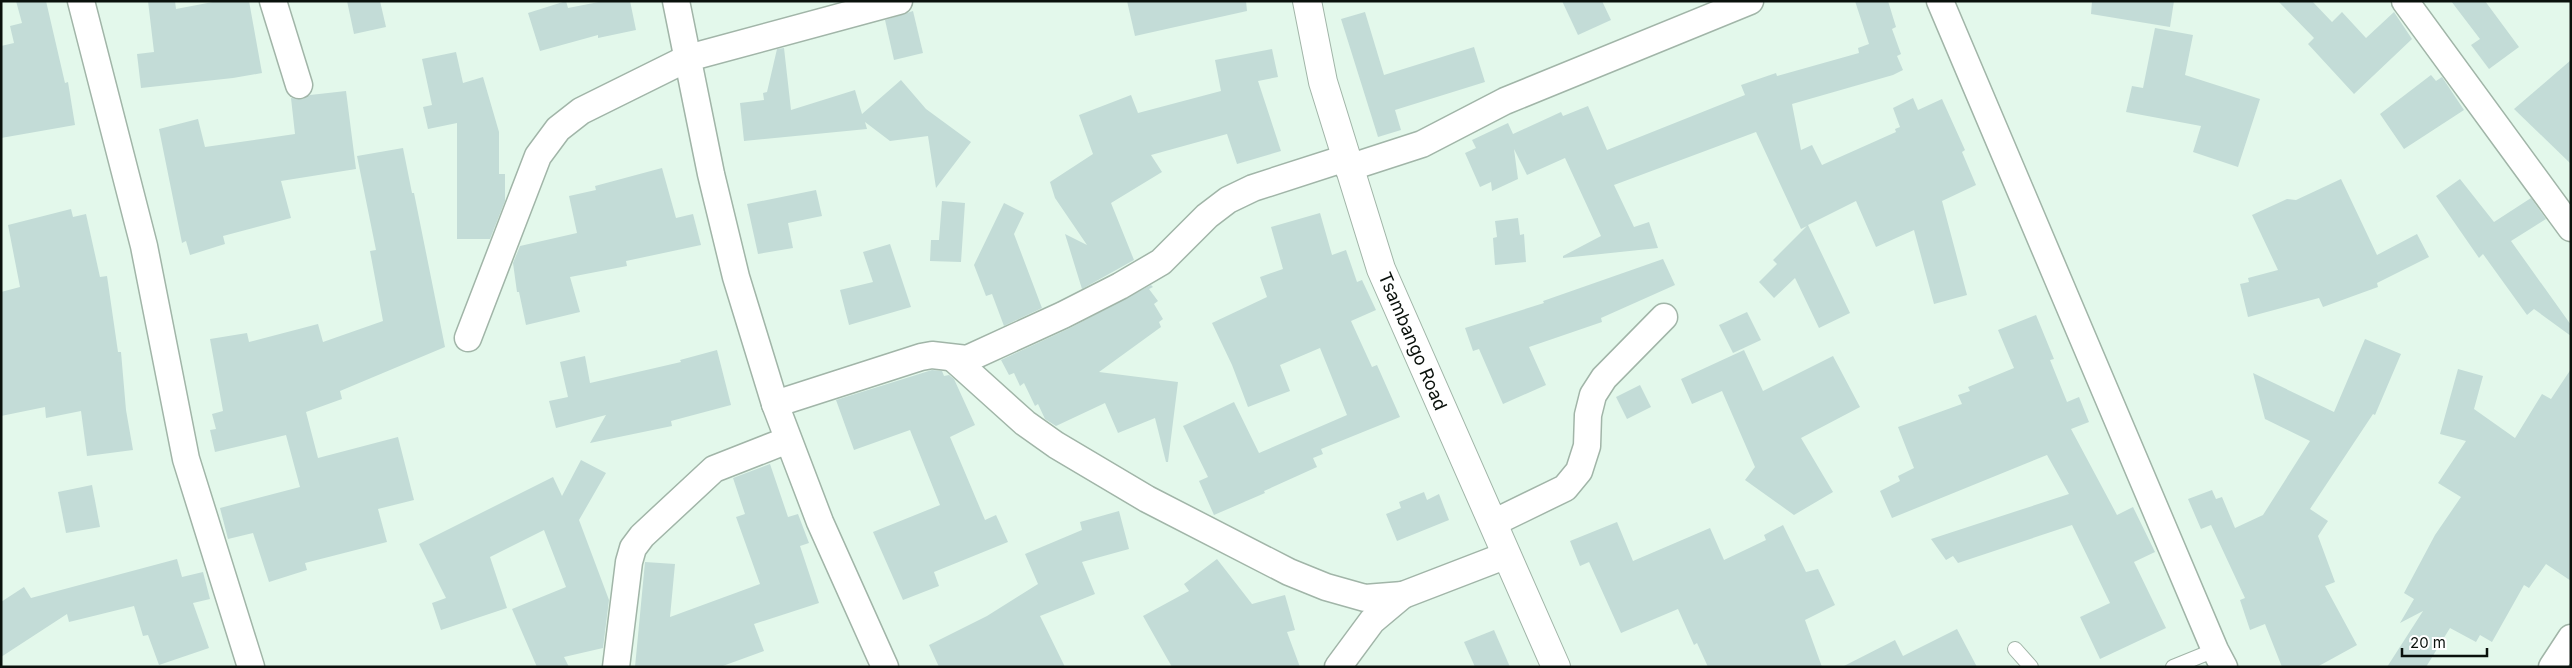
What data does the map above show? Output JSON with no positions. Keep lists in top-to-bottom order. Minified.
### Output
{"streets":{"street":["Tsambango Road"]},"scale_bar":"20 m"}
